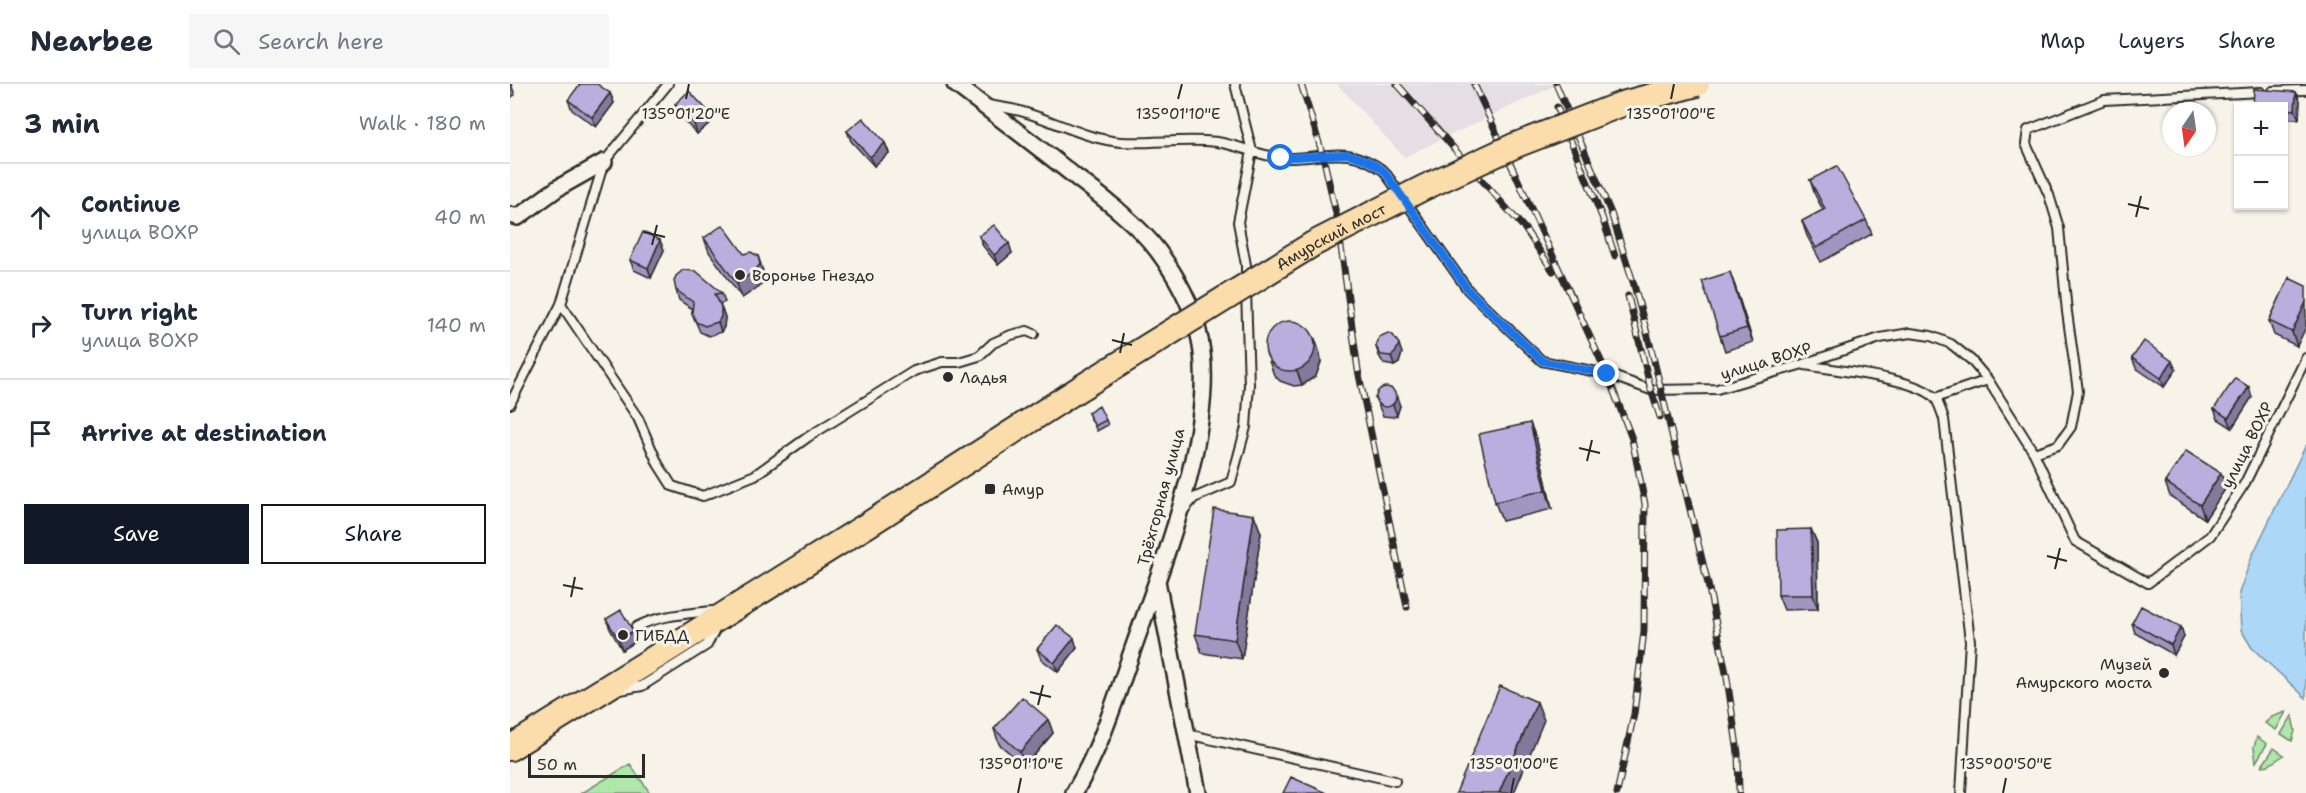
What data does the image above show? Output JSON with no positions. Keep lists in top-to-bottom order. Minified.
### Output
{"streets":{"highway":["Амурский мост"],"street":["Трёхгорная улица"],"lane":["улица ВОХР"]},"crossings":[["улица ВОХР","Трёхгорная улица"]],"places":{"other":["Воронье Гнездо","Ладья","ГИБДД","Музей Амурского моста"],"transit":["Амур"]},"scale_bar":"50 m","north":"bottom","page":{"header":"Nearbee","search":"Search here","nav":["Map","Layers","Share"],"heading":["3 min","Walk · 180 m"],"map_buttons":["+","−"],"list":[["Continue","улица ВОХР","40 m"],["Turn right","улица ВОХР","140 m"],"Arrive at destination"],"buttons":["Save","Share"],"scale":"50 m"},"coordinates":["135°01'20\"E","135°01'10\"E","135°01'00\"E","135°00'50\"E"]}
